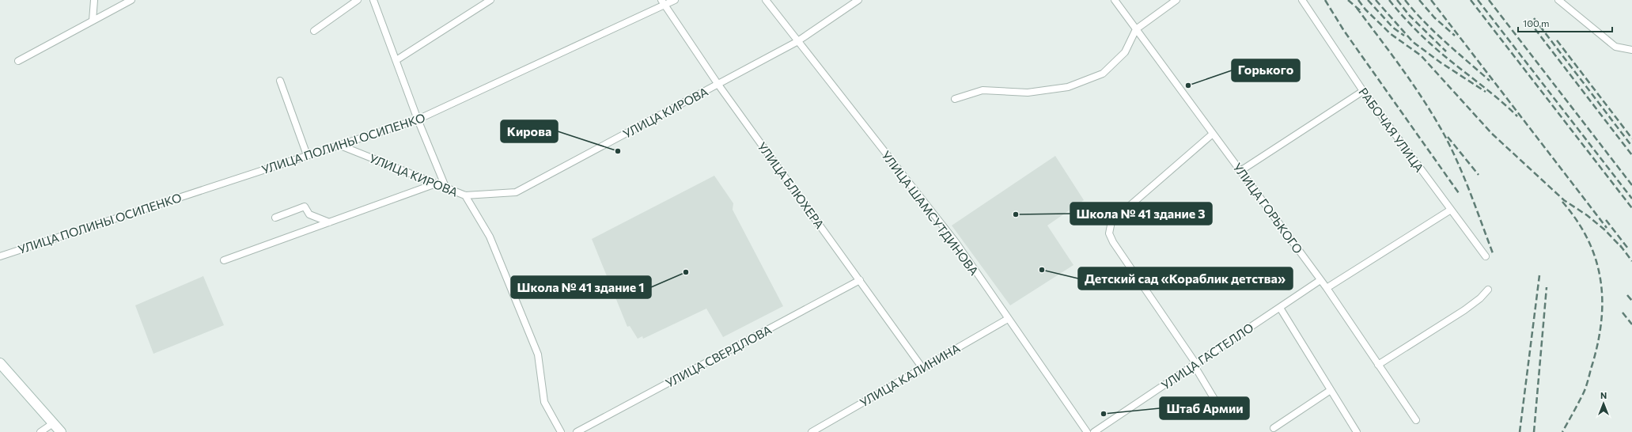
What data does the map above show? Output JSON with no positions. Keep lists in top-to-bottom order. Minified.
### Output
{"streets":{"street":["УЛИЦА КИРОВА","РАБОЧАЯ УЛИЦА","УЛИЦА ПОЛИНЫ ОСИПЕНКО","УЛИЦА БЛЮХЕРА","УЛИЦА ГОРЬКОГО","УЛИЦА ШАМСУТДИНОВА","УЛИЦА СВЕРДЛОВА","УЛИЦА ГАСТЕЛЛО","УЛИЦА КАЛИНИНА"]},"crossings":[["УЛИЦА КИРОВА","УЛИЦА ПОЛИНЫ ОСИПЕНКО"],["УЛИЦА КИРОВА","УЛИЦА БЛЮХЕРА"],["УЛИЦА КИРОВА","УЛИЦА ШАМСУТДИНОВА"],["УЛИЦА ПОЛИНЫ ОСИПЕНКО","УЛИЦА БЛЮХЕРА"],["УЛИЦА БЛЮХЕРА","УЛИЦА СВЕРДЛОВА"],["УЛИЦА БЛЮХЕРА","УЛИЦА КАЛИНИНА"],["УЛИЦА ГОРЬКОГО","УЛИЦА ГАСТЕЛЛО"],["УЛИЦА ШАМСУТДИНОВА","УЛИЦА КАЛИНИНА"]],"places":["Горького","Кирова","Школа № 41 здание 3","Детский сад «Кораблик детства»","Школа № 41 здание 1","Штаб Армии"],"scale_bar":"100 m","north":"top"}
